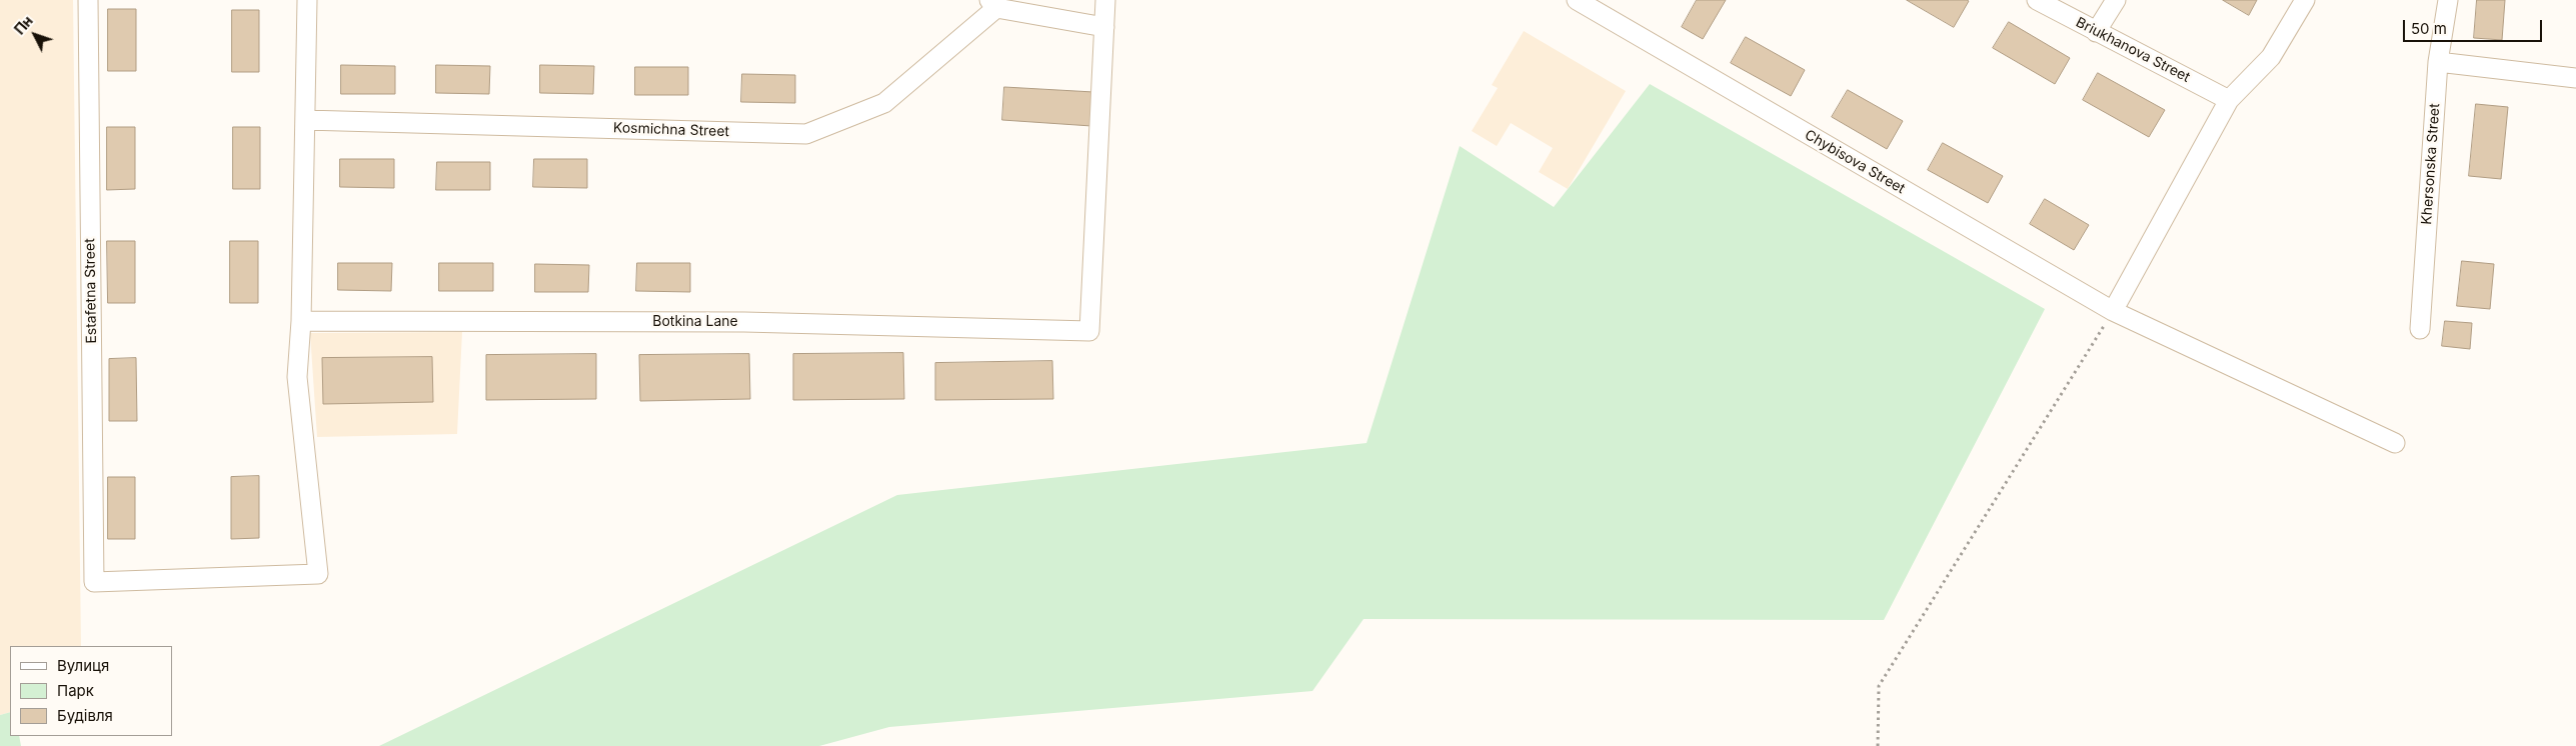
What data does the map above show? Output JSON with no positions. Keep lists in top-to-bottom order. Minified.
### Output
{"streets":{"street":["Briukhanova Street","Kosmichna Street","Chybisova Street","Khersonska Street","Estafetna Street","Botkina Lane"]},"crossings":[["Estafetna Street","Botkina Lane"]],"legend":["Вулиця","Парк","Будівля"],"scale_bar":"50 m","north":"top left"}
